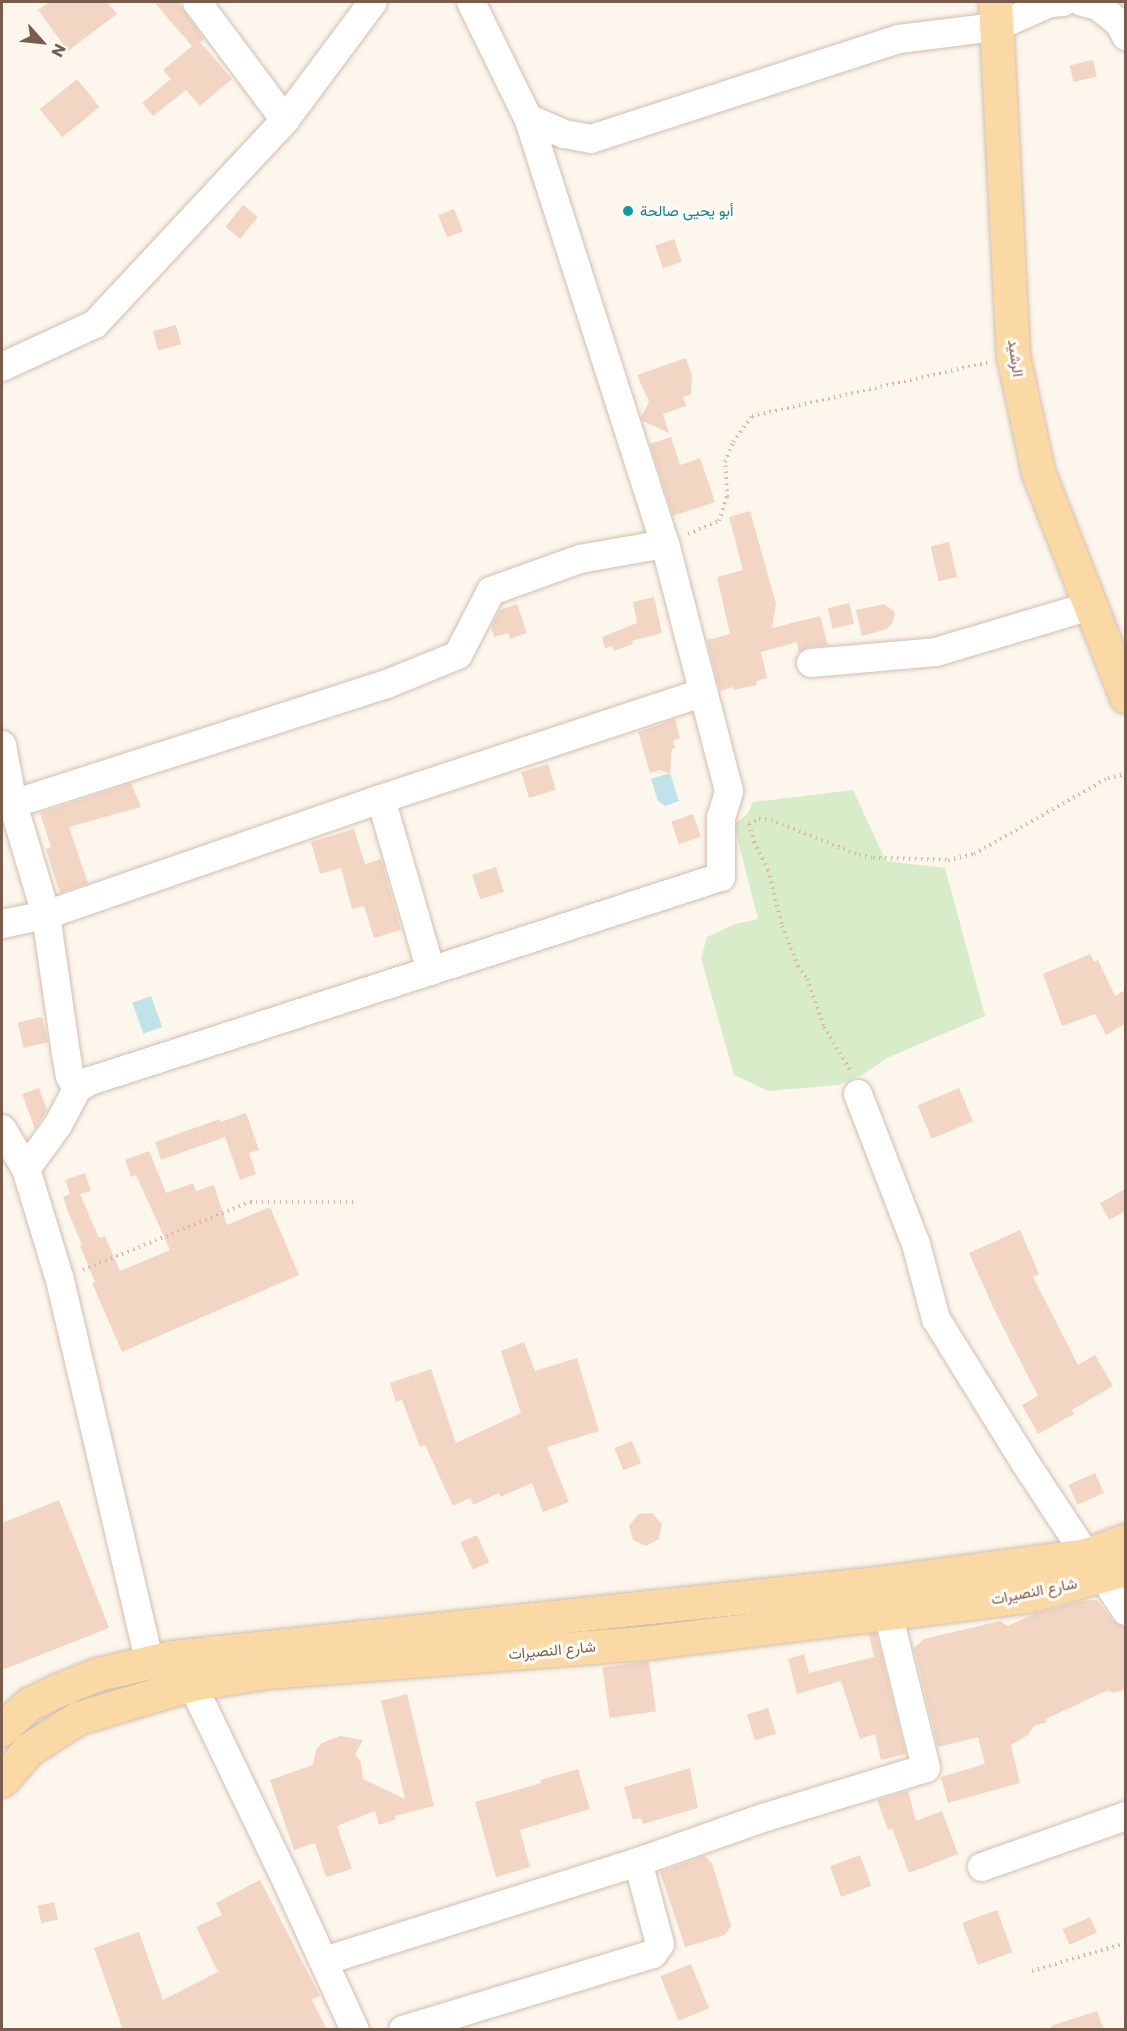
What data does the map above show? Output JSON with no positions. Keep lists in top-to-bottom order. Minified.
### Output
{"streets":{"main road":["الرشيد","شارع النصيرات"]},"places":["أبو يحيى صالحة"],"north":"bottom right"}
